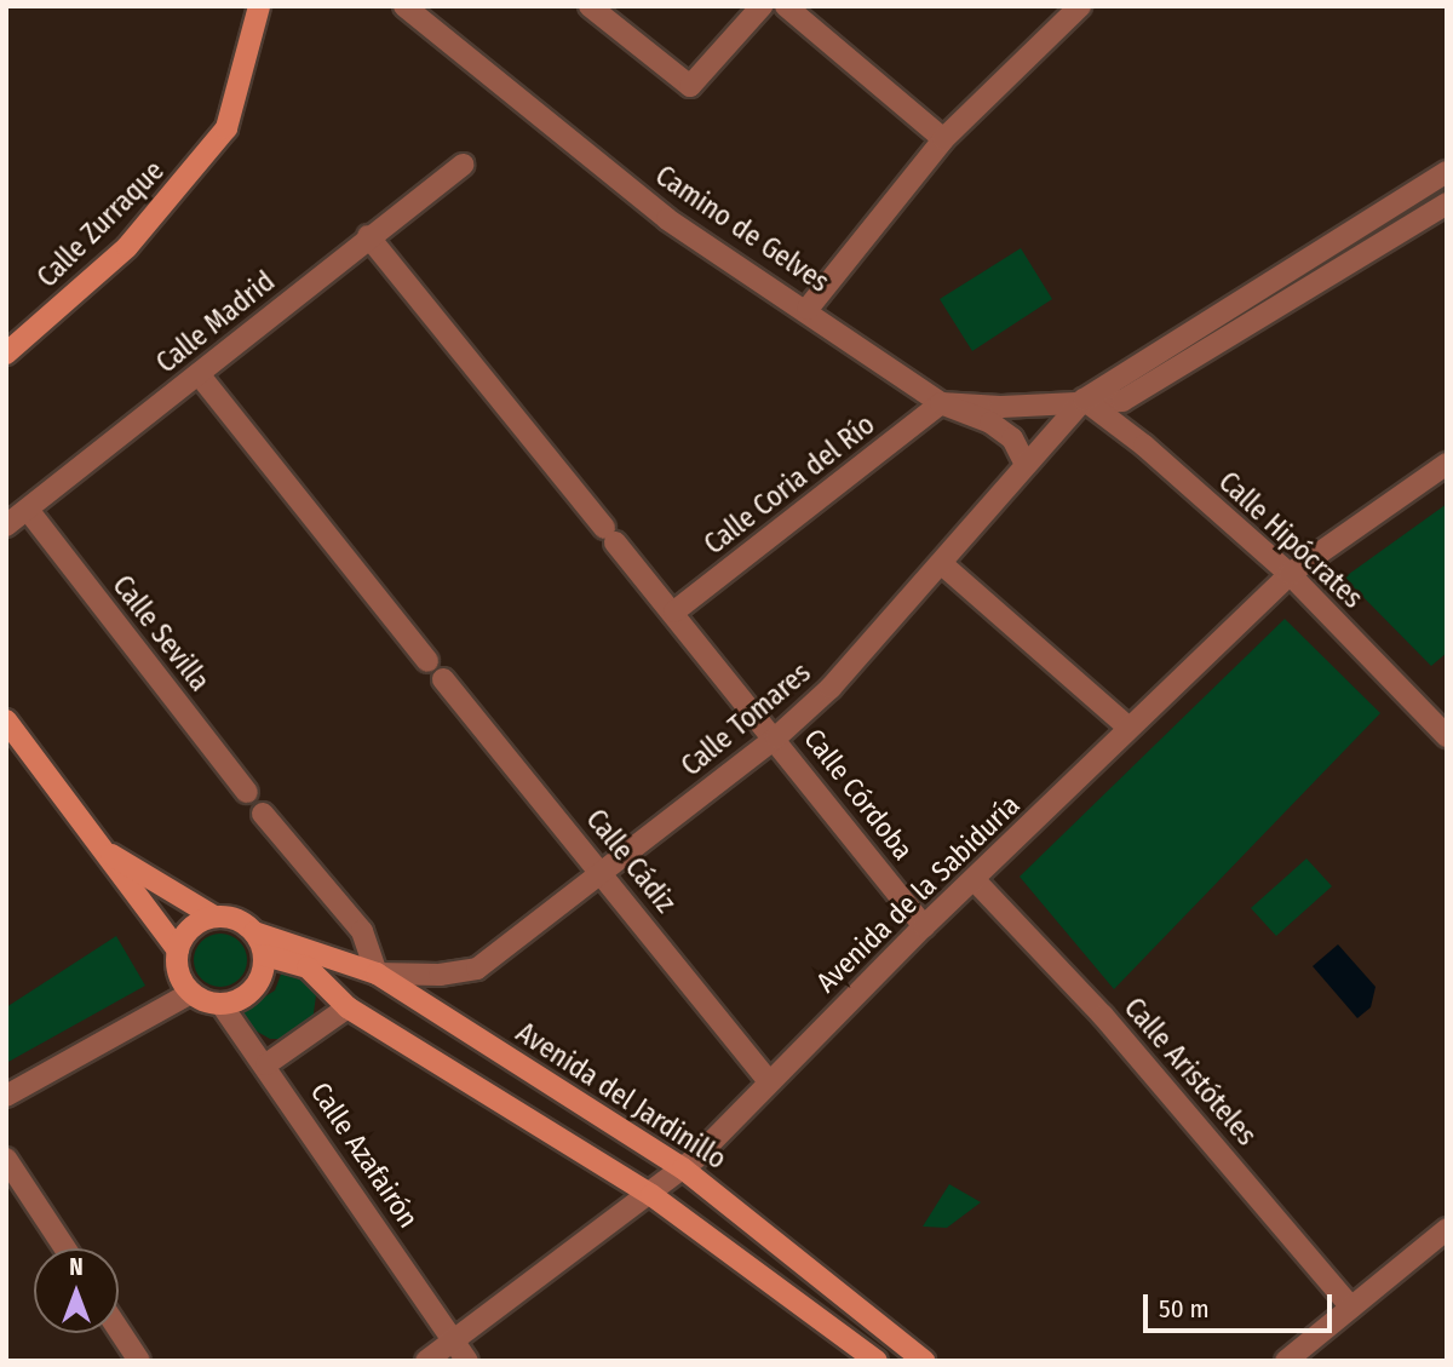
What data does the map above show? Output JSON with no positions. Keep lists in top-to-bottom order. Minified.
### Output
{"streets":{"street":["Calle Zurraque","Camino de Gelves","Calle Madrid","Calle Coria del Río","Calle Hipócrates","Calle Sevilla","Calle Tomares","Calle Córdoba","Calle Cádiz","Avenida de la Sabiduría","Calle Aristóteles","Avenida del Jardinillo","Calle Azafairón"]},"crossings":[["Camino de Gelves","Calle Coria del Río"],["Camino de Gelves","Calle Tomares"],["Calle Madrid","Calle Sevilla"],["Calle Madrid","Calle Córdoba"],["Calle Coria del Río","Calle Córdoba"],["Calle Hipócrates","Calle Tomares"],["Calle Hipócrates","Avenida de la Sabiduría"],["Calle Tomares","Calle Córdoba"],["Calle Tomares","Calle Cádiz"],["Calle Tomares","Avenida del Jardinillo"],["Calle Córdoba","Avenida de la Sabiduría"],["Calle Cádiz","Avenida de la Sabiduría"],["Avenida de la Sabiduría","Calle Aristóteles"],["Avenida de la Sabiduría","Avenida del Jardinillo"],["Avenida de la Sabiduría","Calle Azafairón"],["Avenida del Jardinillo","Calle Azafairón"]],"scale_bar":"50 m","north":"top"}
